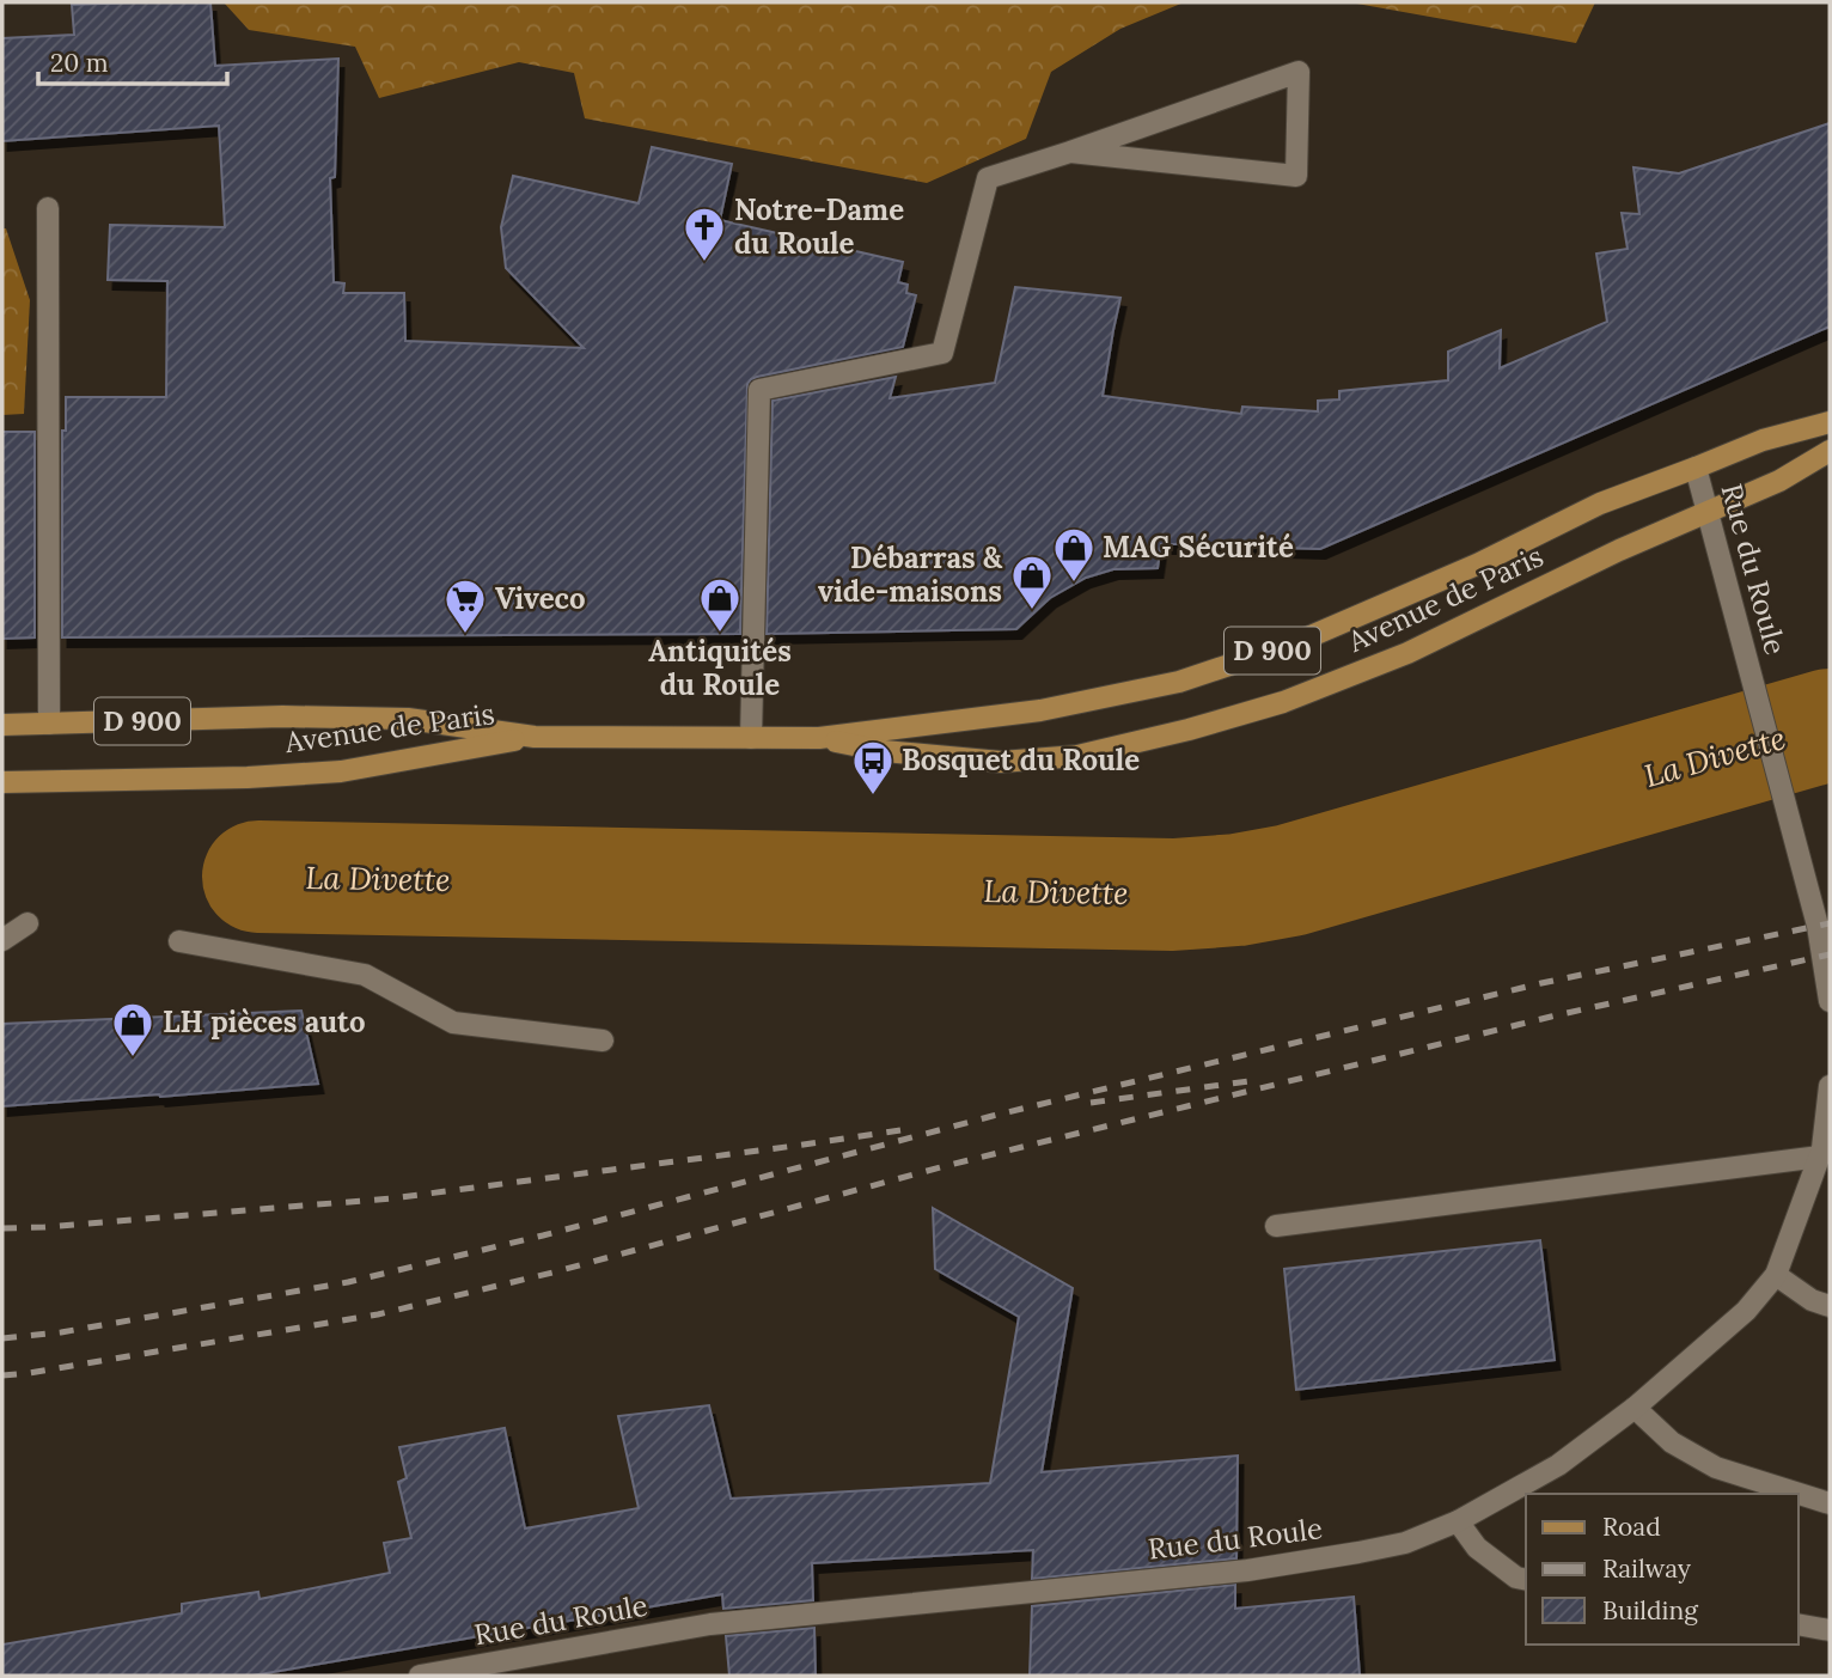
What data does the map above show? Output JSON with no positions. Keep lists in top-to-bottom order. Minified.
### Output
{"streets":{"main road":["Avenue de Paris","D 900"],"street":["Rue du Roule"]},"crossings":[["Rue du Roule","Avenue de Paris"]],"water":["La Divette"],"places":{"church":["Notre-Dame du Roule"],"shop":["MAG Sécurité","Débarras & vide-maisons","Antiquités du Roule","LH pièces auto"],"supermarket":["Viveco"],"bus stop":["Bosquet du Roule"]},"legend":["Road","Railway","Building"],"scale_bar":"20 m"}
